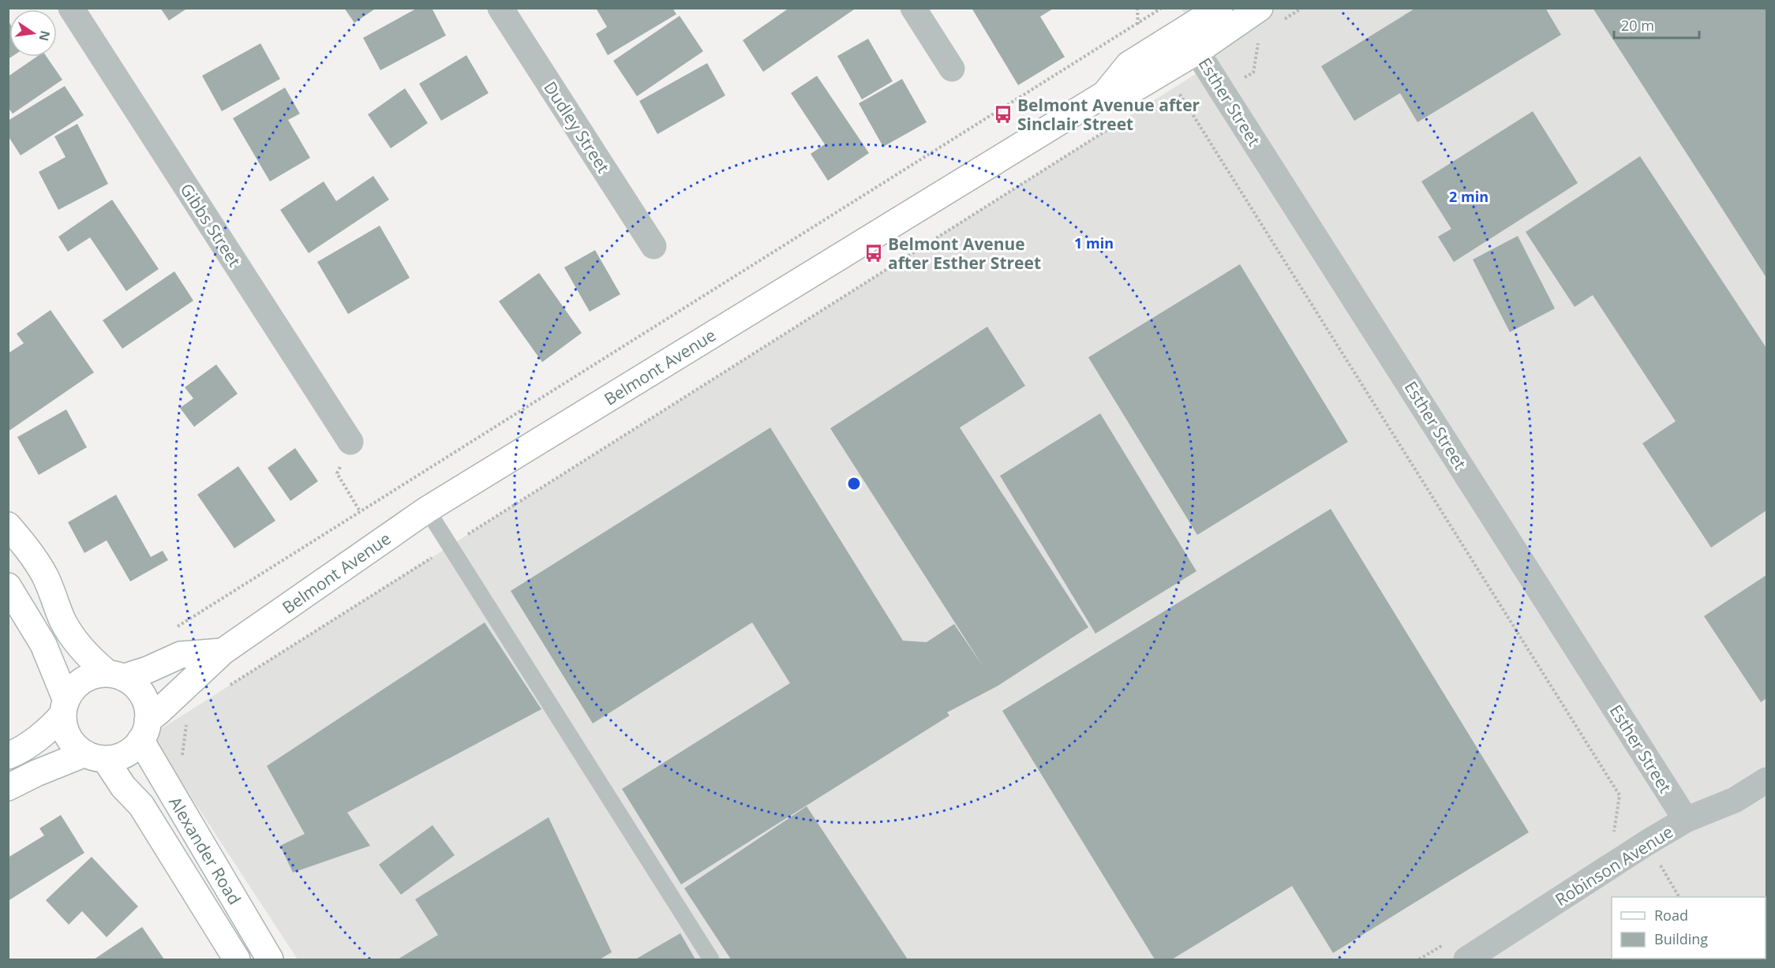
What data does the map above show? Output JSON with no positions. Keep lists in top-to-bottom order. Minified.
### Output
{"streets":{"main road":["Belmont Avenue","Alexander Road"],"street":["Esther Street","Dudley Street","Gibbs Street","Robinson Avenue"]},"crossings":[["Esther Street","Belmont Avenue"],["Esther Street","Robinson Avenue"],["Belmont Avenue","Alexander Road"]],"places":{"bus stop":["Belmont Avenue after Sinclair Street","Belmont Avenue after Esther Street"]},"legend":["Road","Building"],"scale_bar":"20 m","north":"right","rings":["2 min","1 min"]}
